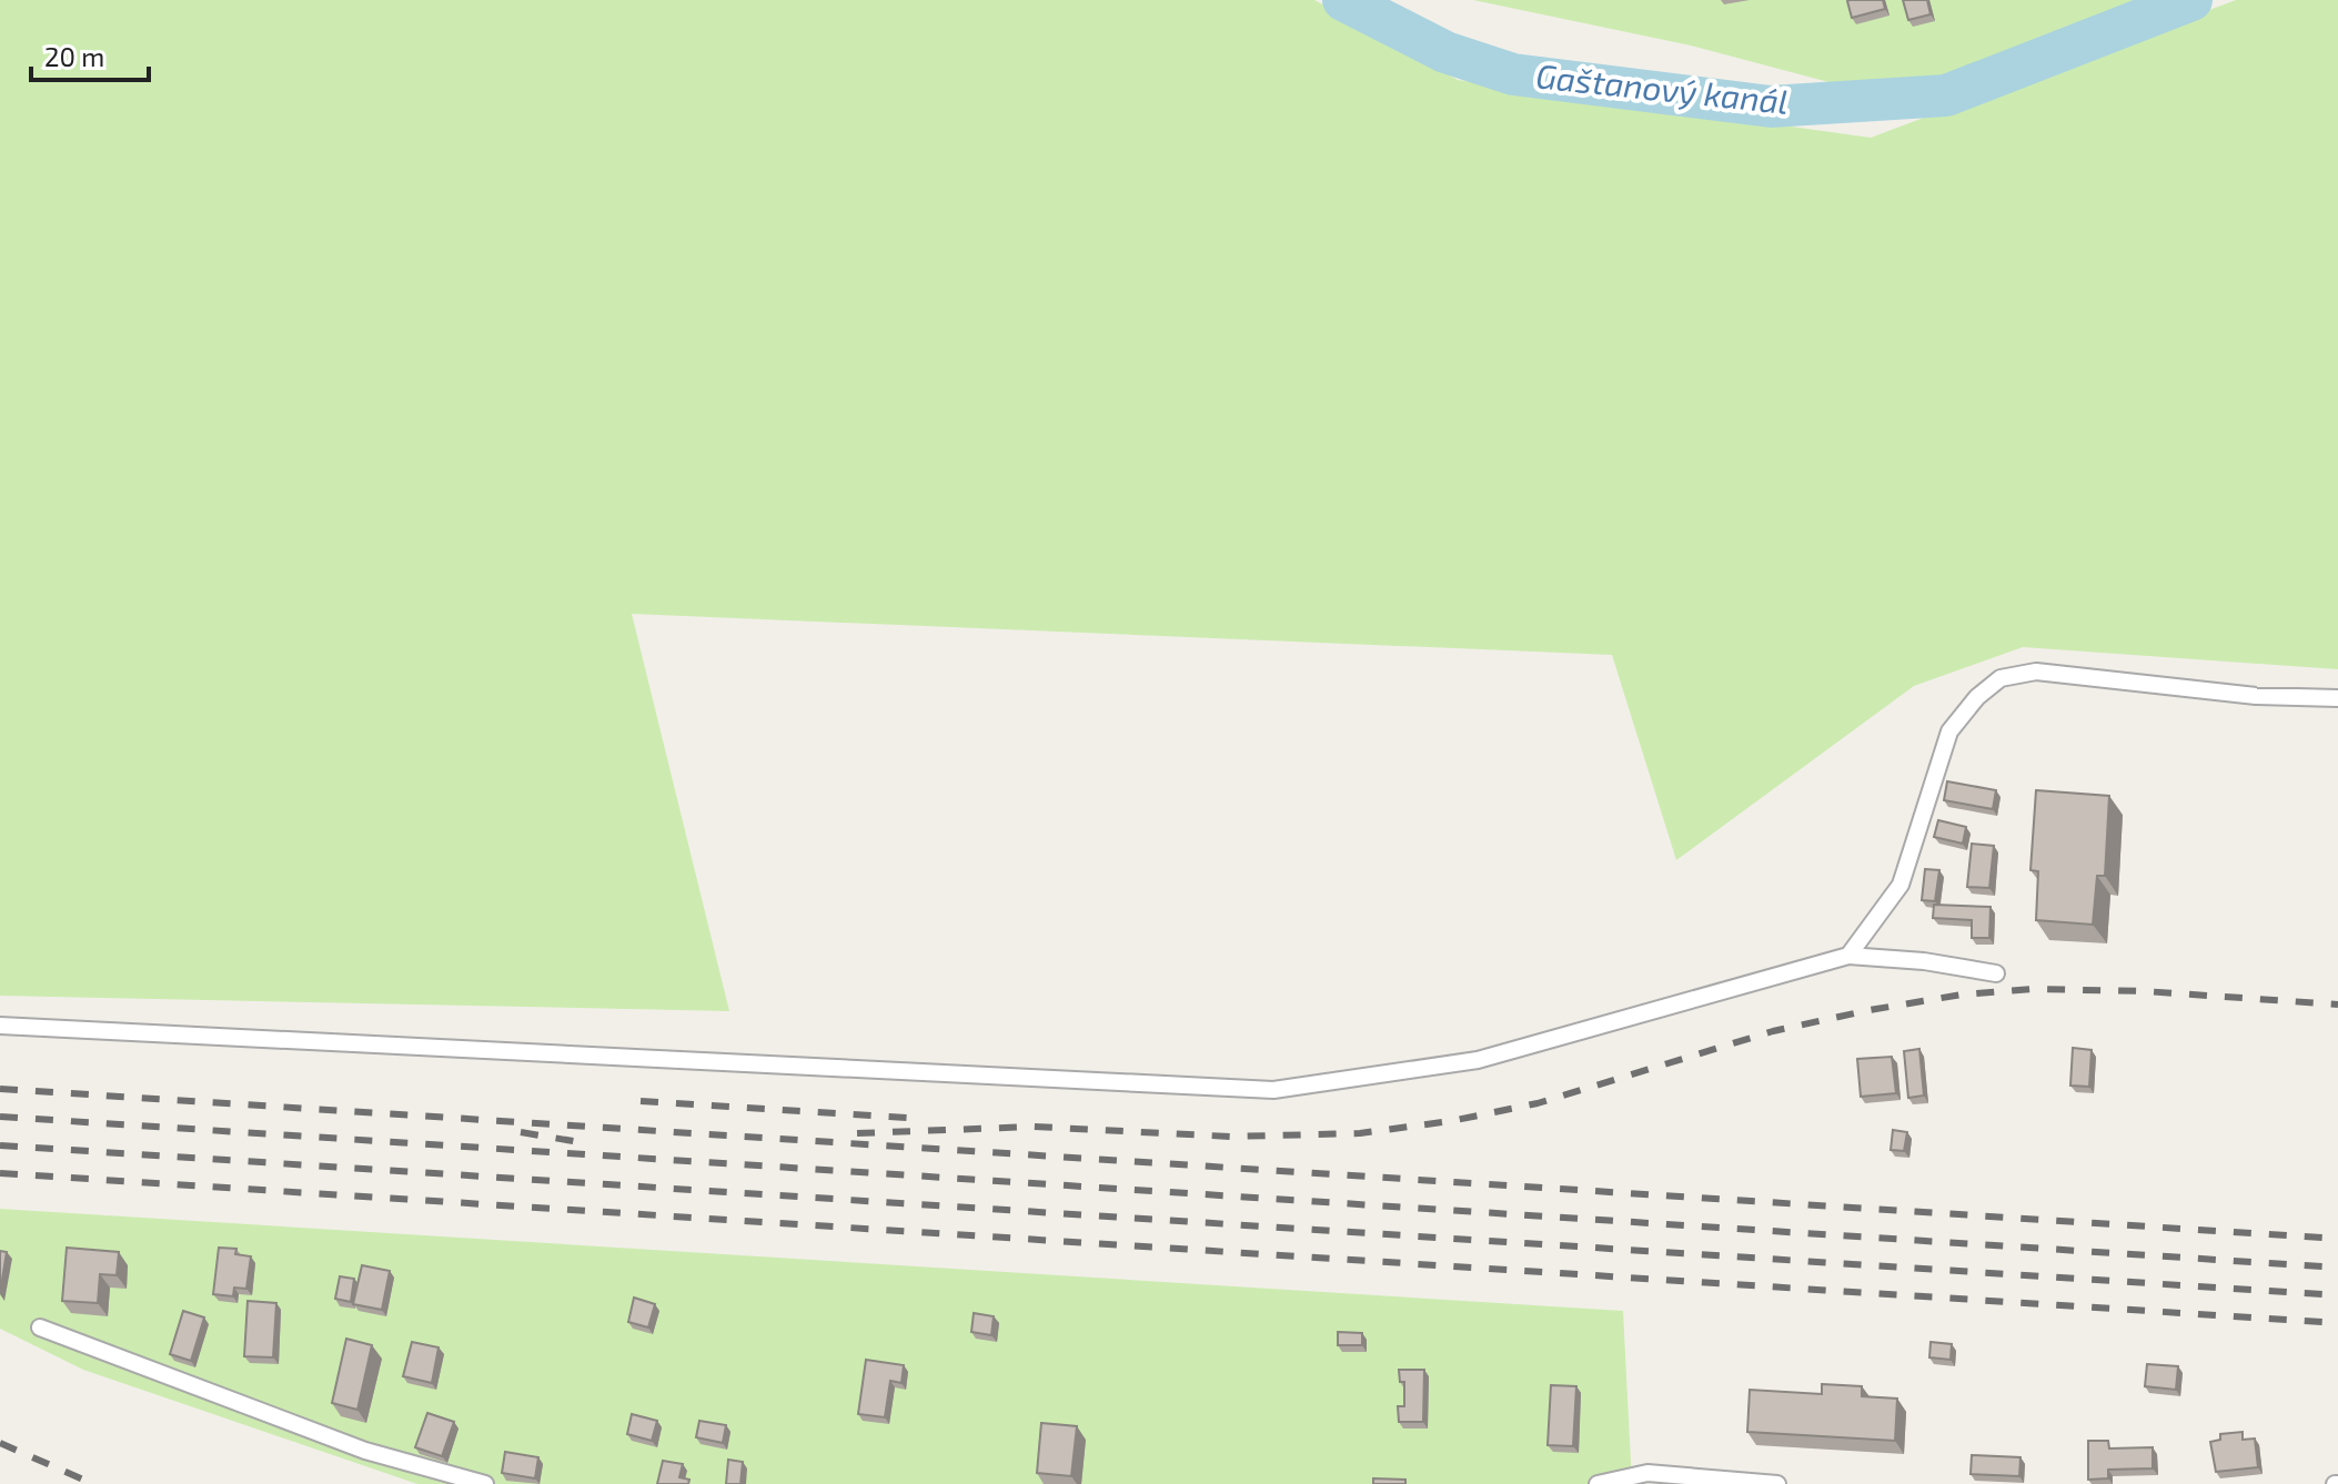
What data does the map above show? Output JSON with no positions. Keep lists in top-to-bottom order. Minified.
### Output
{"water":["Gaštanový kanál"],"scale_bar":"20 m"}
